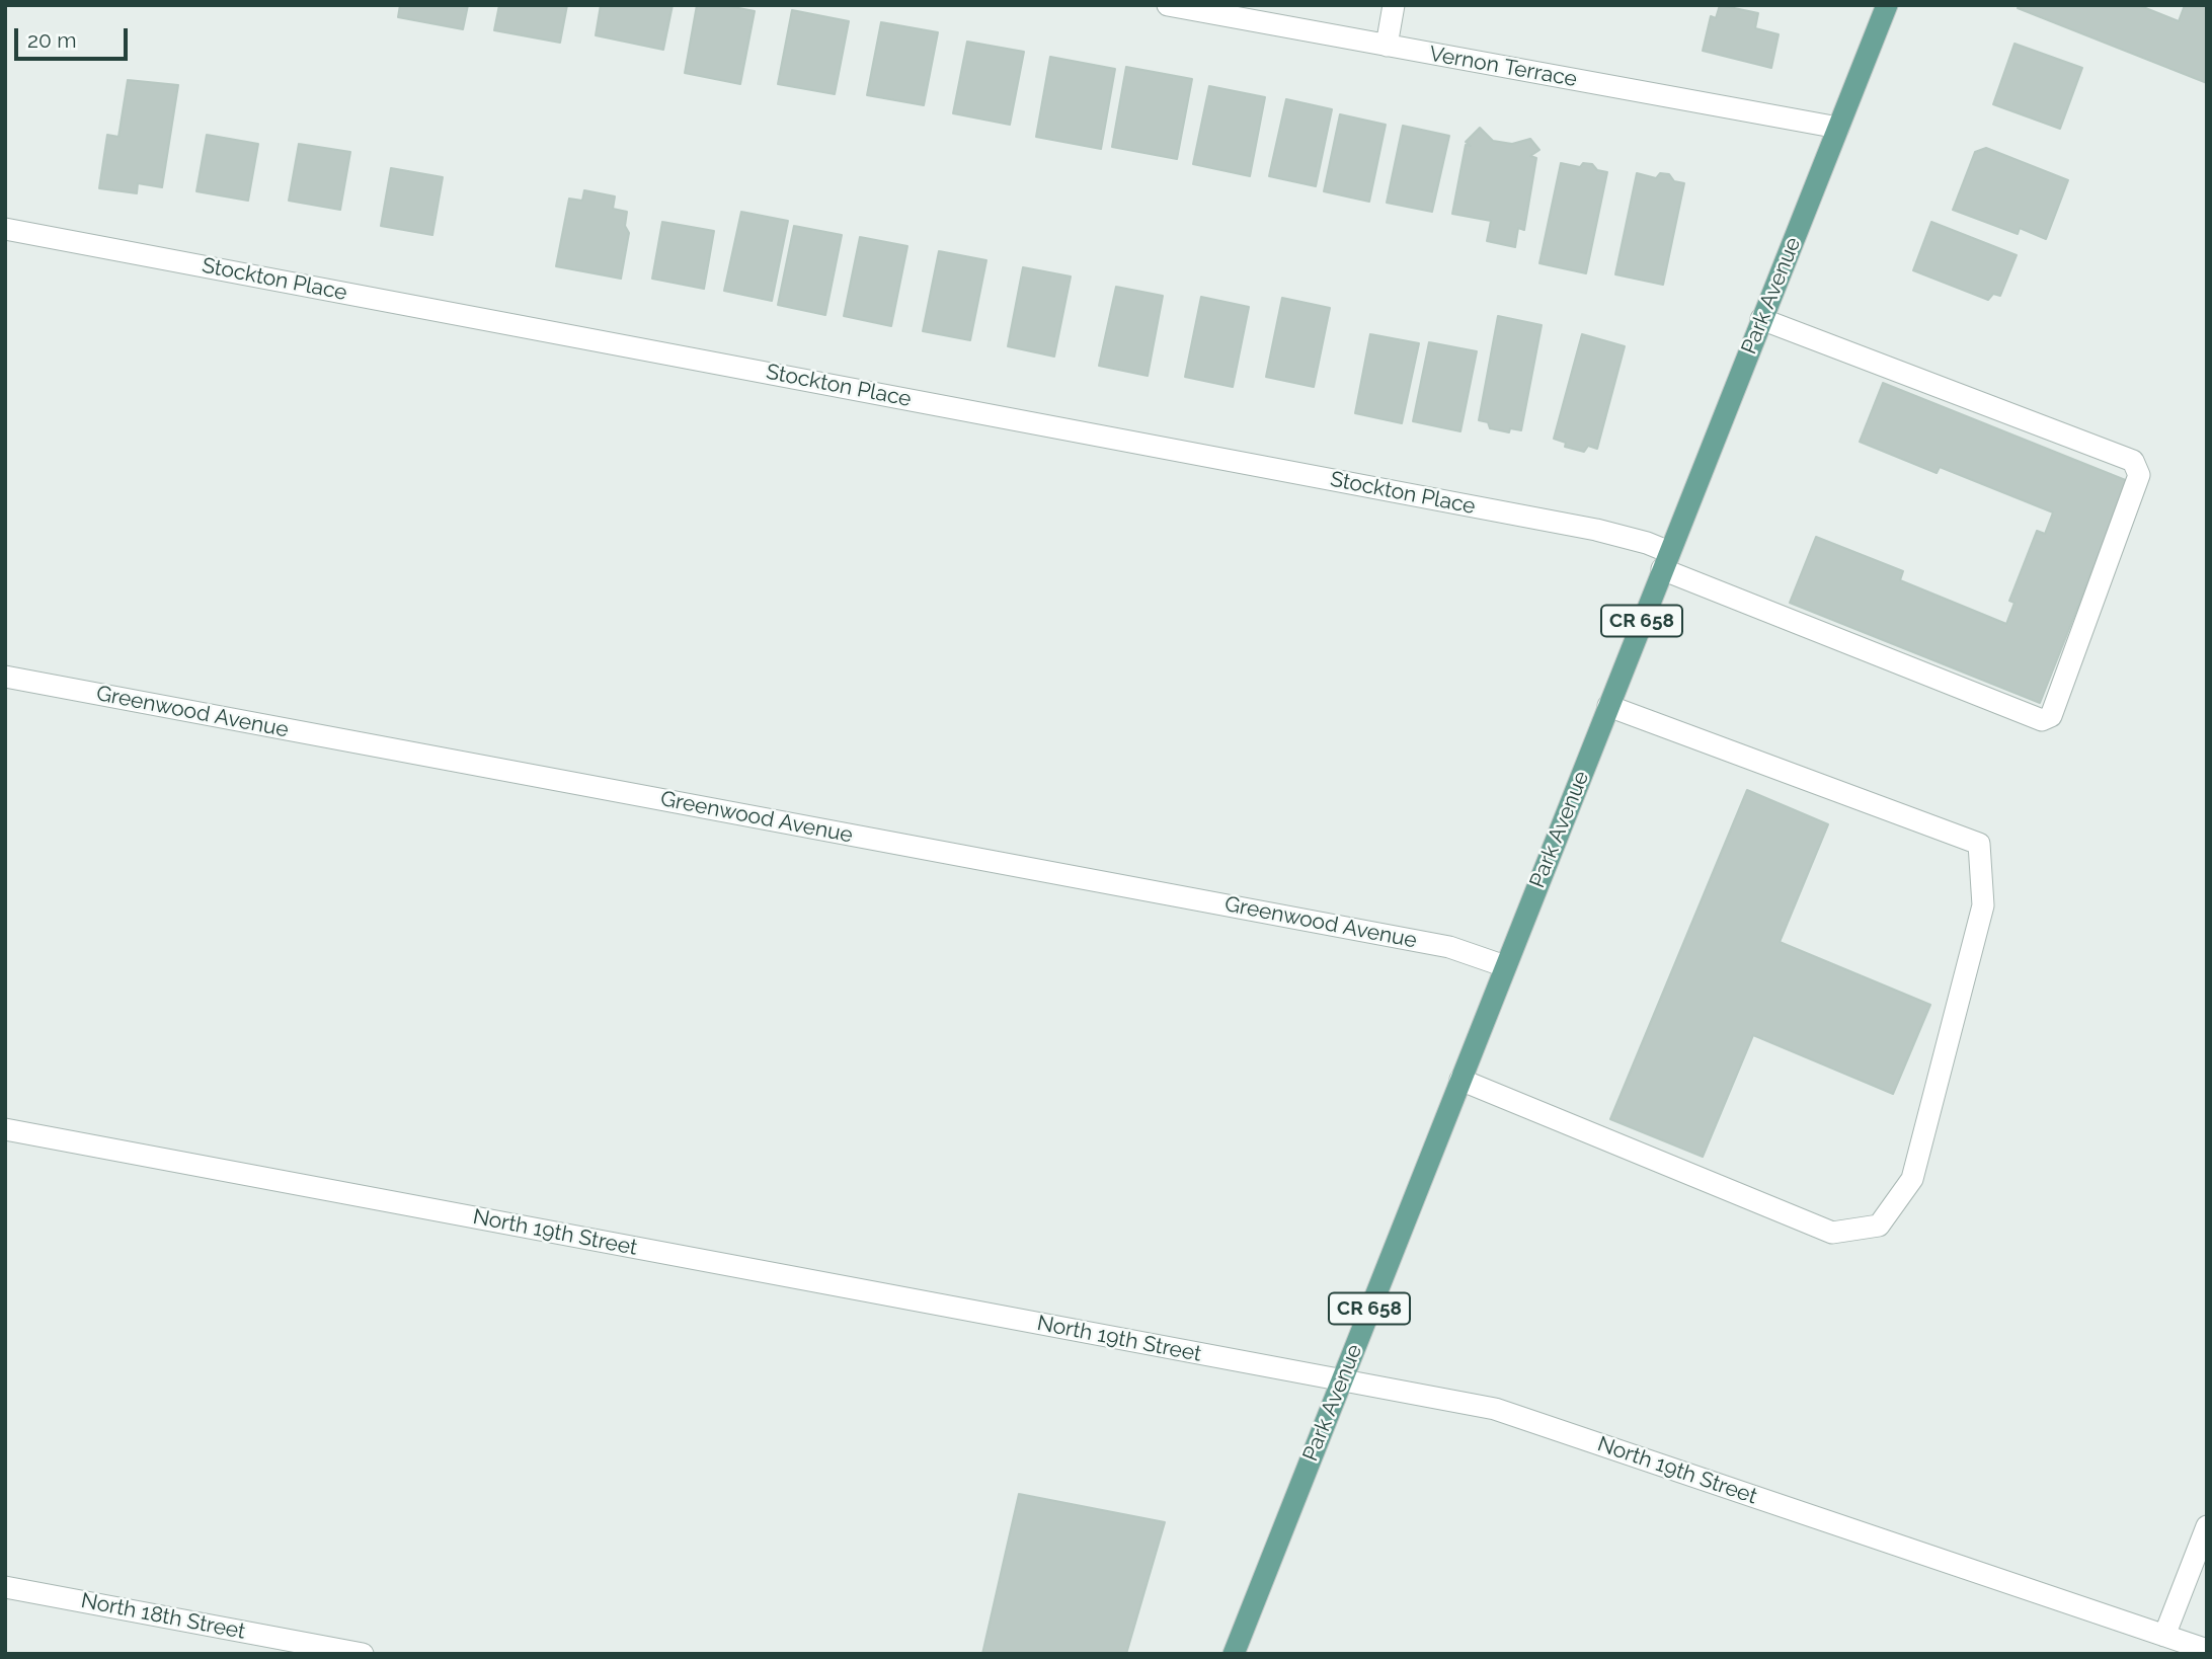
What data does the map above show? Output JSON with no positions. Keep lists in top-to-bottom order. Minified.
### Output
{"streets":{"main road":["Park Avenue","CR 658"],"street":["Vernon Terrace","Stockton Place","Greenwood Avenue","North 19th Street","North 18th Street"]},"crossings":[["Vernon Terrace","Park Avenue"],["Stockton Place","Park Avenue"],["Park Avenue","Greenwood Avenue"],["Park Avenue","North 19th Street"]],"scale_bar":"20 m"}
